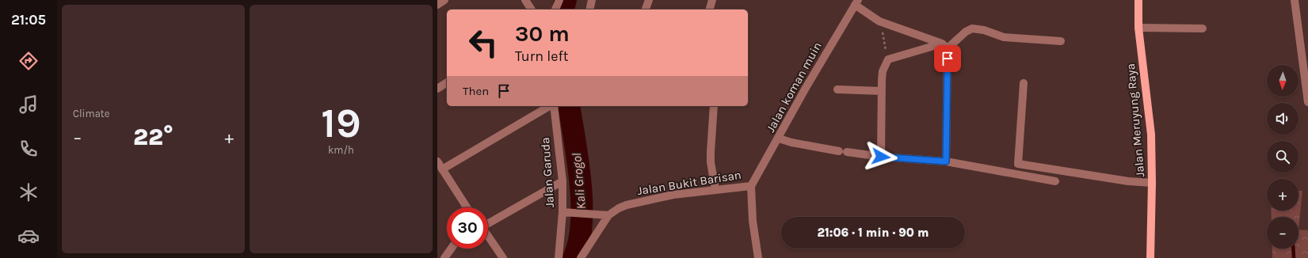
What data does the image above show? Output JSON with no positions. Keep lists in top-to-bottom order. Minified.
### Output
{"streets":{"main road":["Jalan Meruyung Raya"],"street":["Jalan koman muin","Jalan Garuda","Jalan Bukit Barisan"]},"crossings":[["Jalan koman muin","Jalan Bukit Barisan"]],"water":["Kali Grogol"],"north":"bottom","page":{"tabs":"21:05","tile":["Climate",["19","km/h"]],"turn":["30 m","Turn left"],"map_buttons":["+","−"],"then":"Then","heat":["−","22°","+"],"limit":"30","trip":"21:06 · 1 min · 90 m"}}
